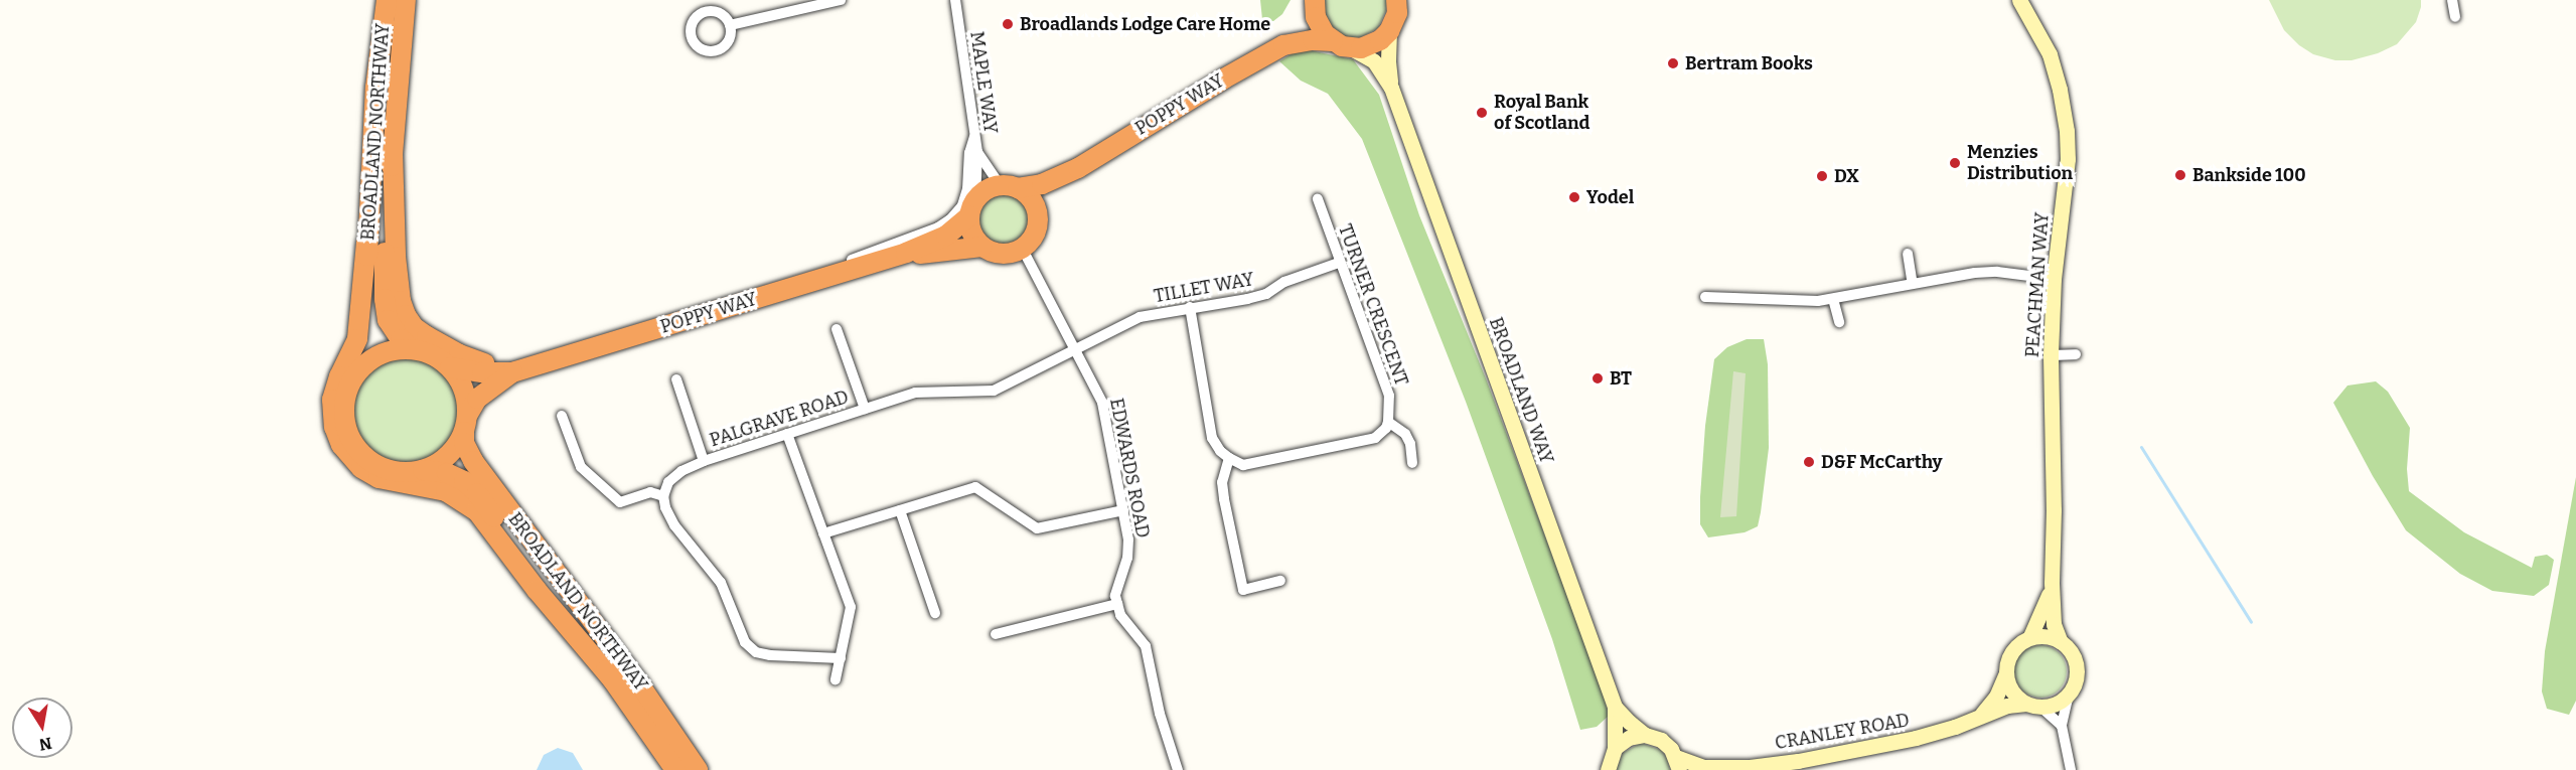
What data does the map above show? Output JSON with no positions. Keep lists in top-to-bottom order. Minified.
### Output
{"streets":{"highway":["POPPY WAY","BROADLAND NORTHWAY"],"street":["MAPLE WAY","PEACHMAN WAY","TILLET WAY","TURNER CRESCENT","BROADLAND WAY","PALGRAVE ROAD","EDWARDS ROAD","CRANLEY ROAD"]},"crossings":[["MAPLE WAY","POPPY WAY"],["MAPLE WAY","EDWARDS ROAD"],["POPPY WAY","BROADLAND NORTHWAY"],["POPPY WAY","BROADLAND WAY"],["POPPY WAY","EDWARDS ROAD"],["PEACHMAN WAY","CRANLEY ROAD"],["TILLET WAY","TURNER CRESCENT"],["TILLET WAY","PALGRAVE ROAD"],["TILLET WAY","EDWARDS ROAD"],["BROADLAND WAY","CRANLEY ROAD"],["PALGRAVE ROAD","EDWARDS ROAD"]],"places":["Broadlands Lodge Care Home","Bertram Books","Royal Bank of Scotland","Menzies Distribution","Bankside 100","DX","Yodel","BT","D&F McCarthy"],"north":"bottom"}
